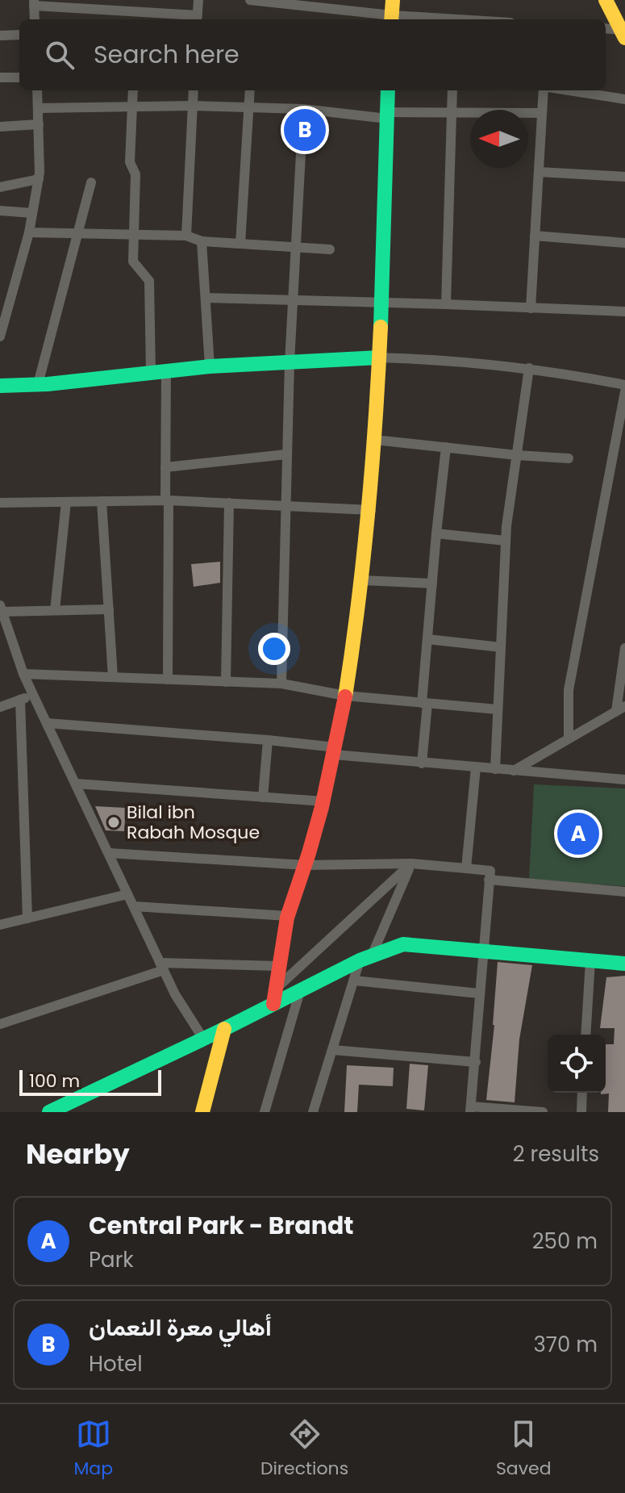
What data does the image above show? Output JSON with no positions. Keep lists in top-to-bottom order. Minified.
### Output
{"places":["Bilal ibn Rabah Mosque"],"scale_bar":"100 m","north":"left","page":{"search":"Search here","pins":["B","A"],"scale":"100 m","heading":["Nearby","2 results"],"list":[{"mark":"A","name":"Central Park - Brandt","note":"Park","value":"250 m"},{"mark":"B","name":"أهالي معرة النعمان","note":"Hotel","value":"370 m"}],"nav":["Map","Directions","Saved"]}}
